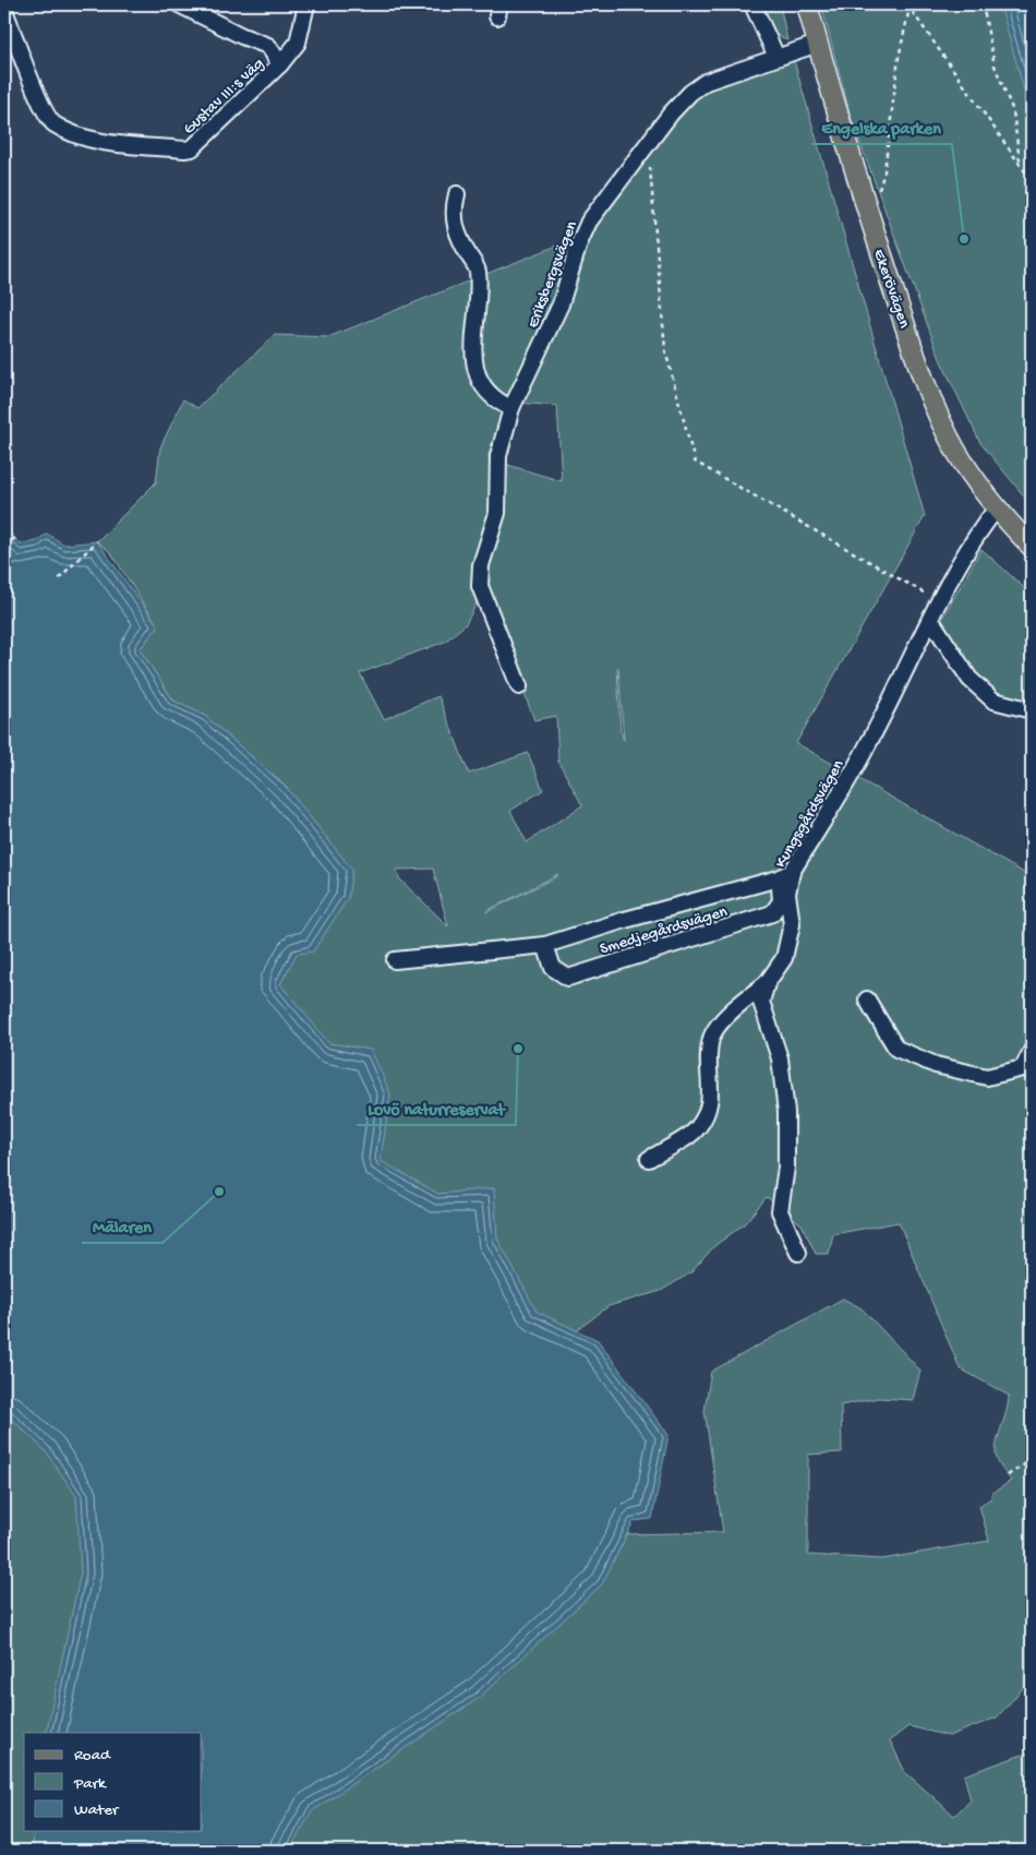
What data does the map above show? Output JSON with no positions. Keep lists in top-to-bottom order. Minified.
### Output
{"streets":{"main road":["Ekerövägen"],"street":["Gustav III:s väg","Eriksbergsvägen","Kungsgårdsvägen","Smedjegårdsvägen"]},"crossings":[["Eriksbergsvägen","Ekerövägen"],["Ekerövägen","Kungsgårdsvägen"],["Kungsgårdsvägen","Smedjegårdsvägen"]],"places":["Engelska parken","Lovö naturreservat","Mälaren"],"legend":["Road","Park","Water"]}
